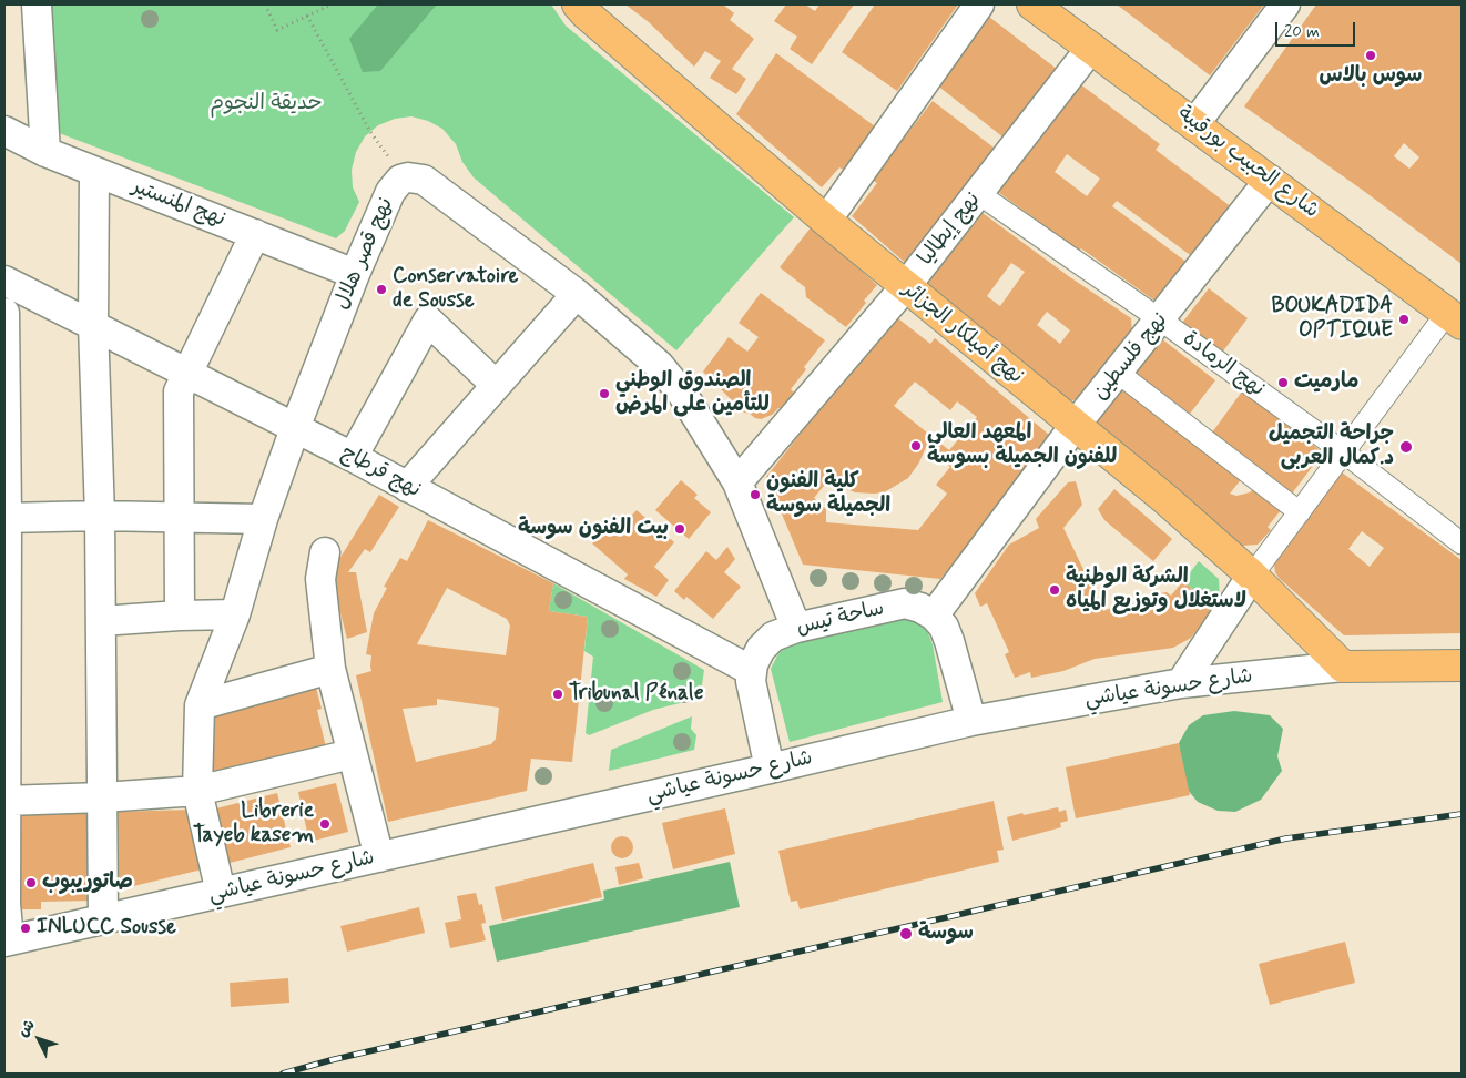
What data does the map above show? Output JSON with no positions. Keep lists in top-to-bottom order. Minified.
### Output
{"streets":{"main road":["شارع الحبيب بورقيبة","نهج أميلكار الجزائر","شارع حسونة عياشي"],"street":["نهج المنستير","نهج إيطاليا","نهج قصر هلال","نهج فلسطين","نهج الرمادة","نهج قرطاج","ساحة تيس"]},"crossings":[["شارع الحبيب بورقيبة","نهج إيطاليا"],["شارع الحبيب بورقيبة","نهج فلسطين"],["نهج المنستير","نهج قصر هلال"],["نهج إيطاليا","نهج قصر هلال"],["نهج إيطاليا","نهج أميلكار الجزائر"],["نهج إيطاليا","نهج الرمادة"],["نهج قصر هلال","نهج قرطاج"],["نهج قصر هلال","ساحة تيس"],["نهج قصر هلال","شارع حسونة عياشي"],["نهج أميلكار الجزائر","نهج فلسطين"],["نهج أميلكار الجزائر","شارع حسونة عياشي"],["نهج فلسطين","نهج الرمادة"],["نهج فلسطين","ساحة تيس"],["نهج قرطاج","ساحة تيس"]],"parks":["حديقة النجوم"],"places":["سوس بالاس","Conservatoire de Sousse","BOUKADIDA OPTIQUE","مارميت","الصندوق الوطني للتأمين على المرض","المعهد العالي للفنون الجميلة بسوسة","جراحة التجميل د.كمال العربى","كلية الفنون الجميلة سوسة","بيت الفنون سوسة","الشركة الوطنية لاستغلال وتوزيع المياه","Tribunal Pénale","Librerie Tayeb kasem","صاتوريبوب","INLUCC Sousse","سوسة"],"scale_bar":"20 m","north":"top left"}
